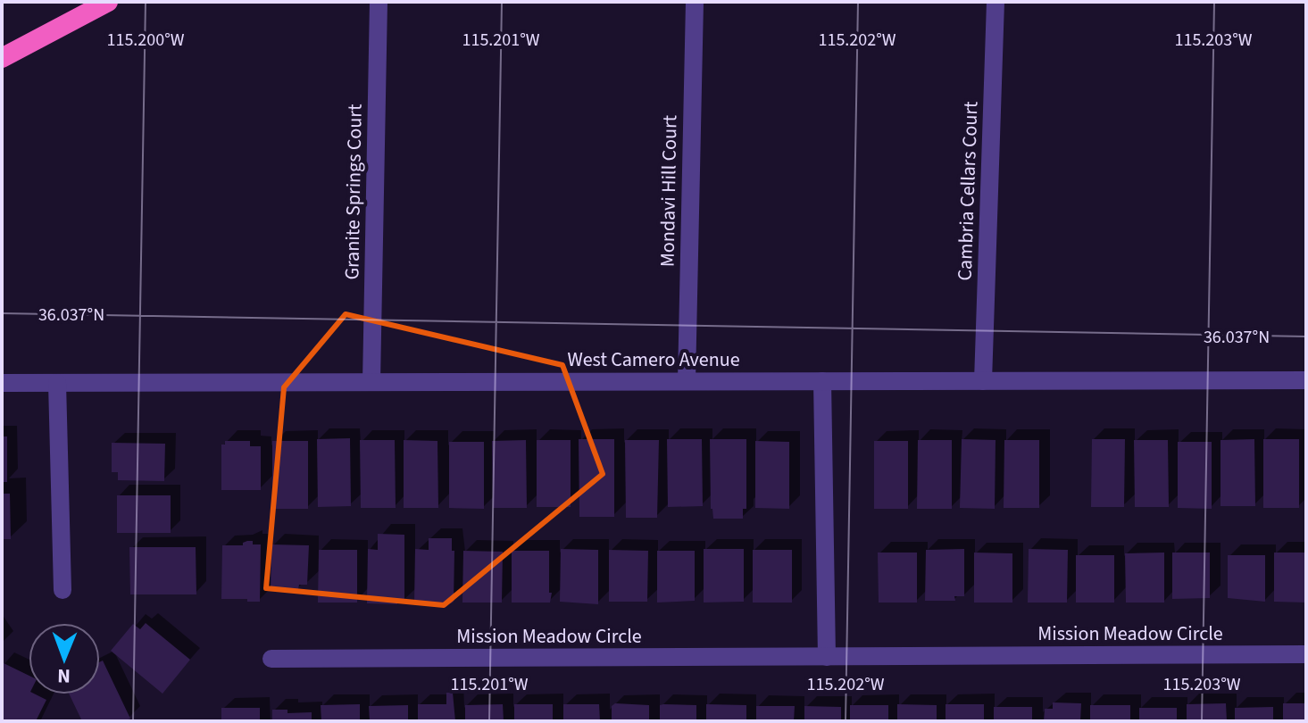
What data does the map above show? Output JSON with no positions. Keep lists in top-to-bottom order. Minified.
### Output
{"streets":{"street":["Mondavi Hill Court","Cambria Cellars Court","Granite Springs Court","West Camero Avenue","Mission Meadow Circle"]},"crossings":[["Mondavi Hill Court","West Camero Avenue"],["Cambria Cellars Court","West Camero Avenue"],["Granite Springs Court","West Camero Avenue"]],"north":"bottom","coordinates":["115.200°W","115.201°W","115.202°W","115.203°W","36.037°N"]}
